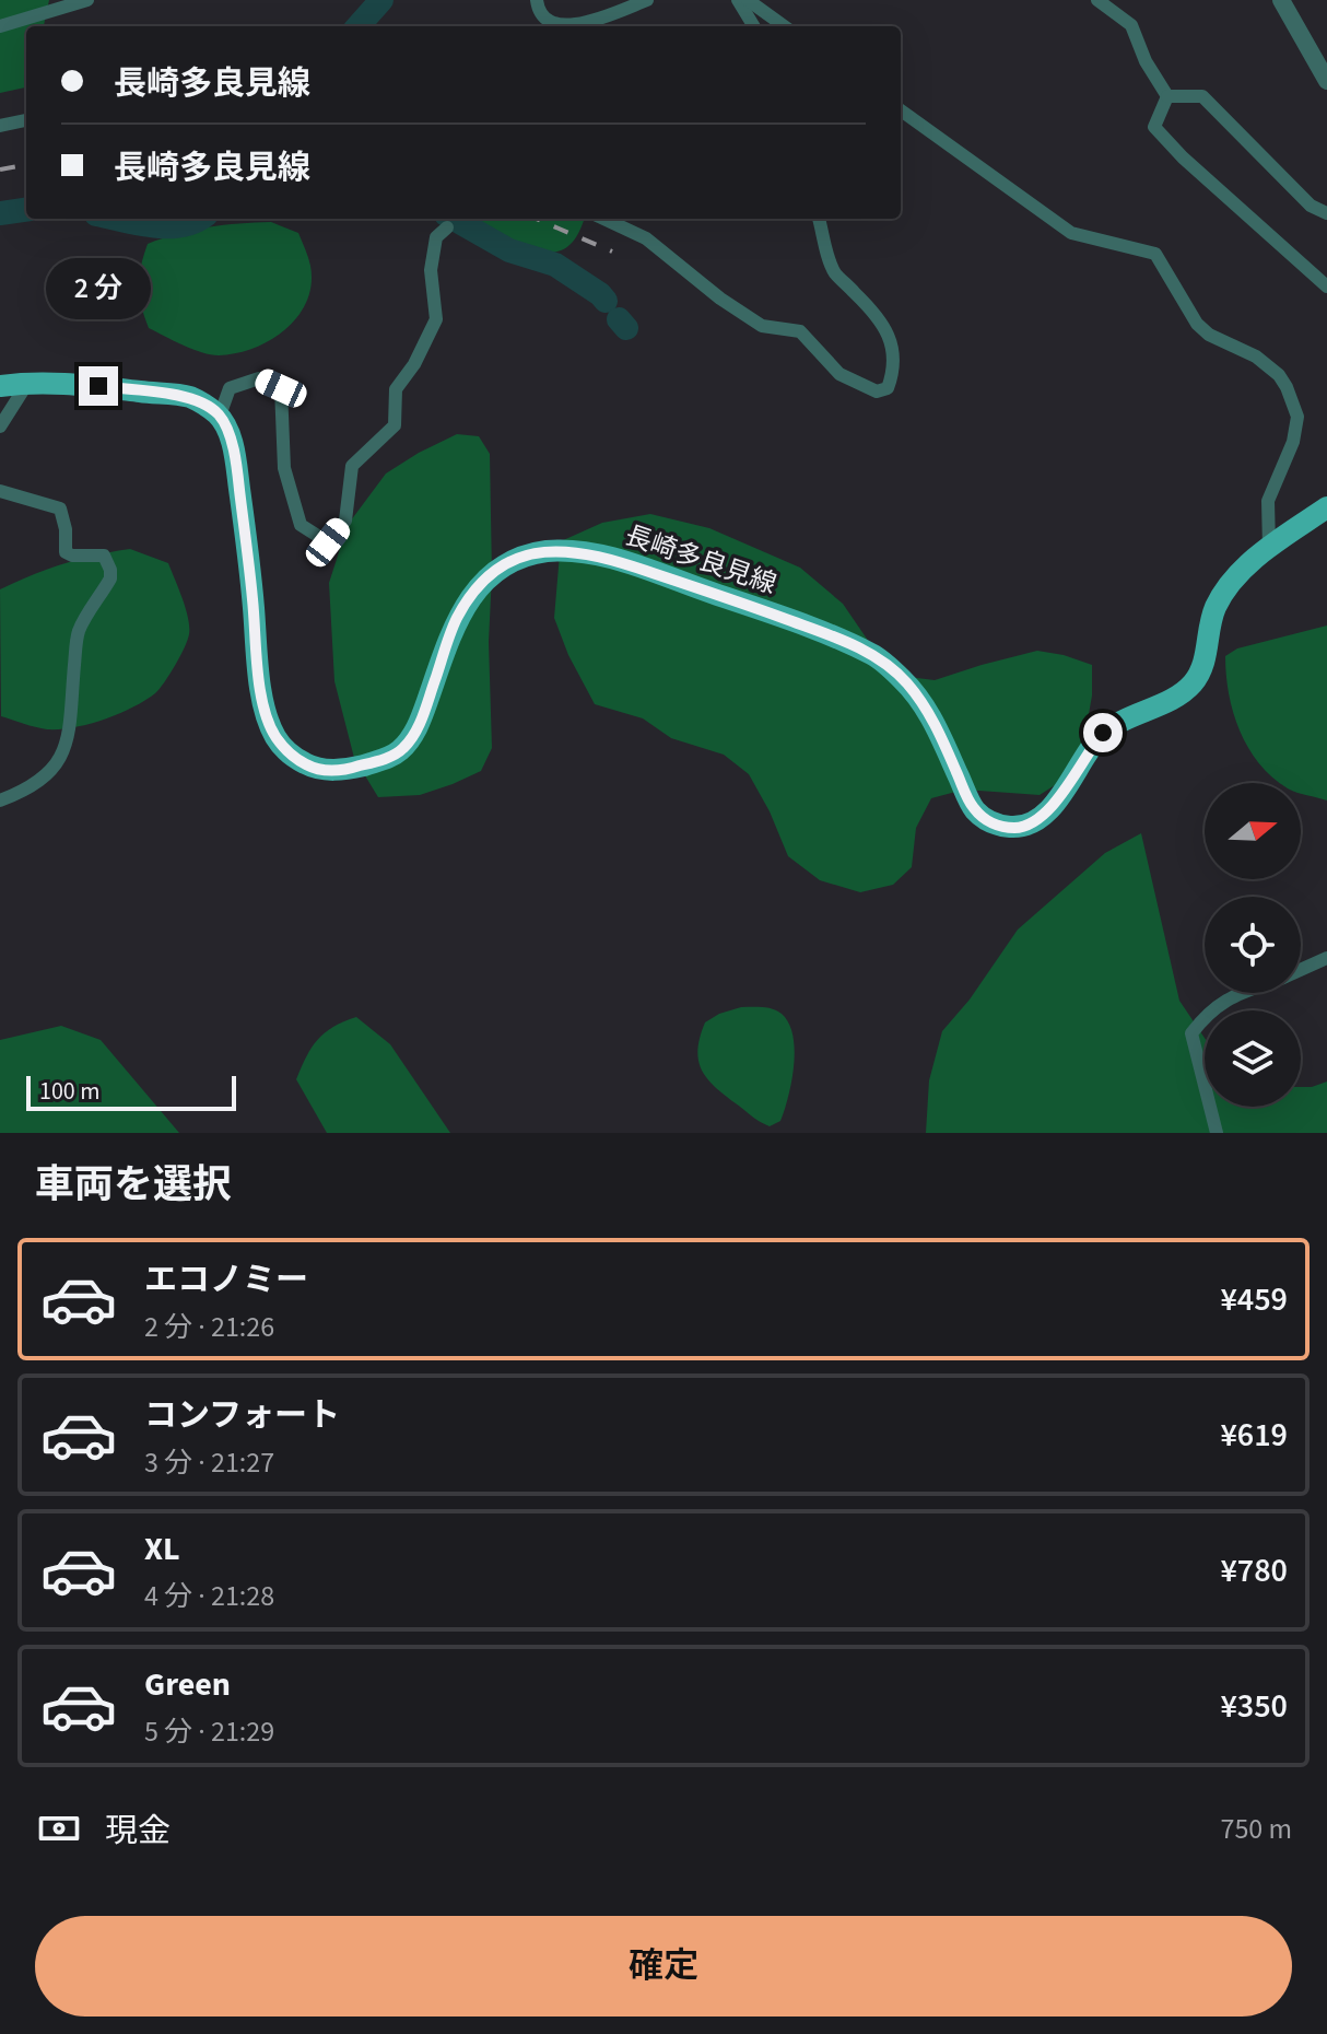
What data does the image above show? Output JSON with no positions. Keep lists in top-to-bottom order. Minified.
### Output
{"streets":{"main road":["長崎多良見線"]},"scale_bar":"100 m","north":"right","page":{"banner":["長崎多良見線","長崎多良見線"],"bubble":"2 分","scale":"100 m","heading":"車両を選択","list":[{"name":"エコノミー","note":"2 分 · 21:26","value":"¥459"},{"name":"コンフォート","note":"3 分 · 21:27","value":"¥619"},{"name":"XL","note":"4 分 · 21:28","value":"¥780"},{"name":"Green","note":"5 分 · 21:29","value":"¥350"}],"pay":["現金","750 m"],"buttons":"確定"}}
